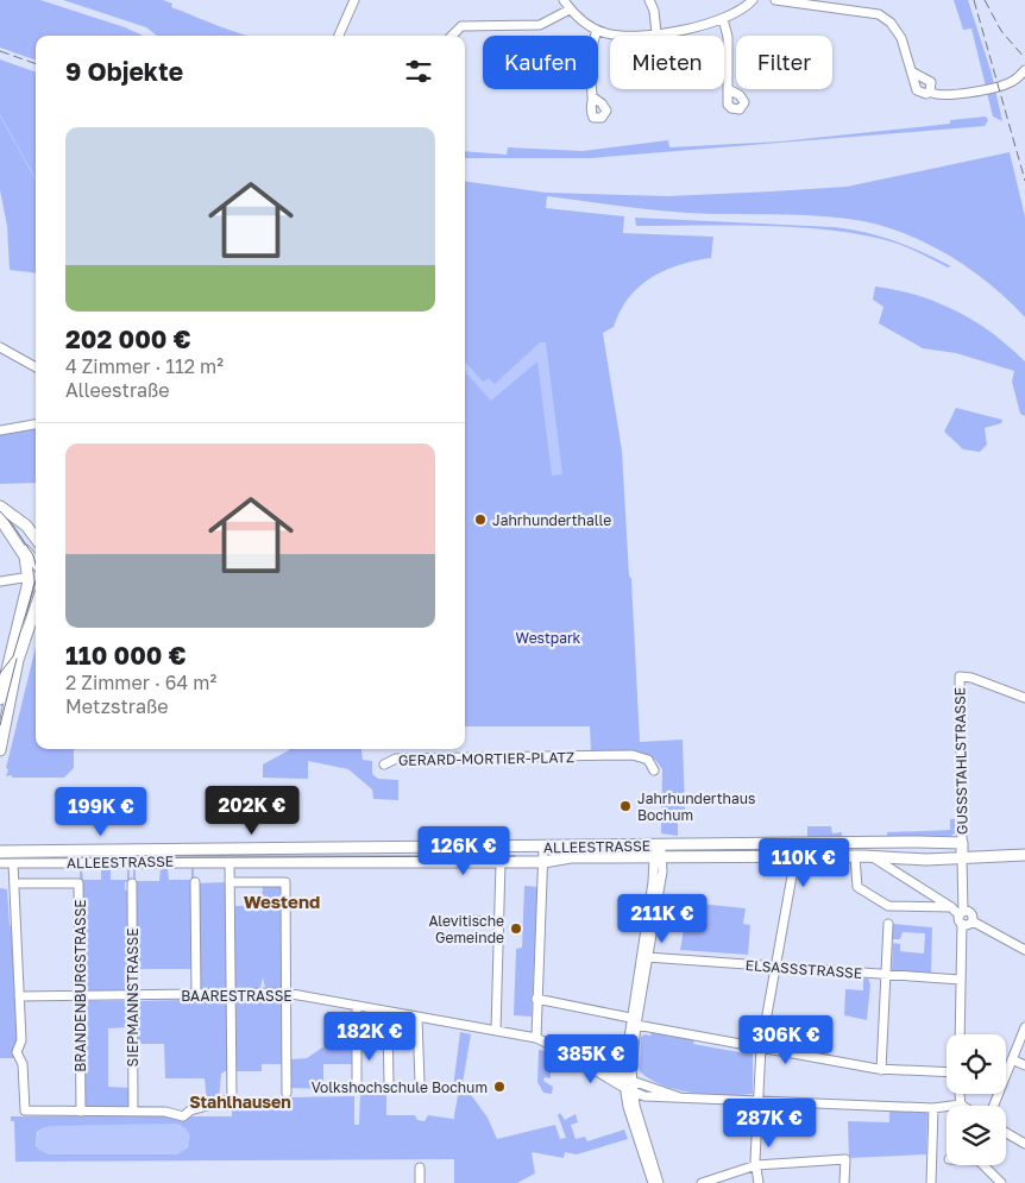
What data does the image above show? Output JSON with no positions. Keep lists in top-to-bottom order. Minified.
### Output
{"streets":{"main road":["ALLEESTRASSE"],"street":["GERARD-MORTIER-PLATZ","GUSSSTAHLSTRASSE","ELSASSSTRASSE","BRANDENBURGSTRASSE","BAARESTRASSE","SIEPMANNSTRASSE"]},"crossings":[["GUSSSTAHLSTRASSE","ALLEESTRASSE"],["BRANDENBURGSTRASSE","BAARESTRASSE"],["BAARESTRASSE","SIEPMANNSTRASSE"]],"districts":["Westend","Stahlhausen"],"parks":["Westpark"],"places":["Jahrhunderthalle","Jahrhunderthaus Bochum","Alevitische Gemeinde","Volkshochschule Bochum"],"page":{"chip":["Kaufen","Mieten","Filter"],"heading":"9 Objekte","list":[{"name":"202 000 €","note":"4 Zimmer · 112 m² · Alleestraße"},{"name":"110 000 €","note":"2 Zimmer · 64 m² · Metzstraße"}],"price":["202K €","199K €","126K €","110K €","211K €","182K €","306K €","385K €","287K €"]}}
